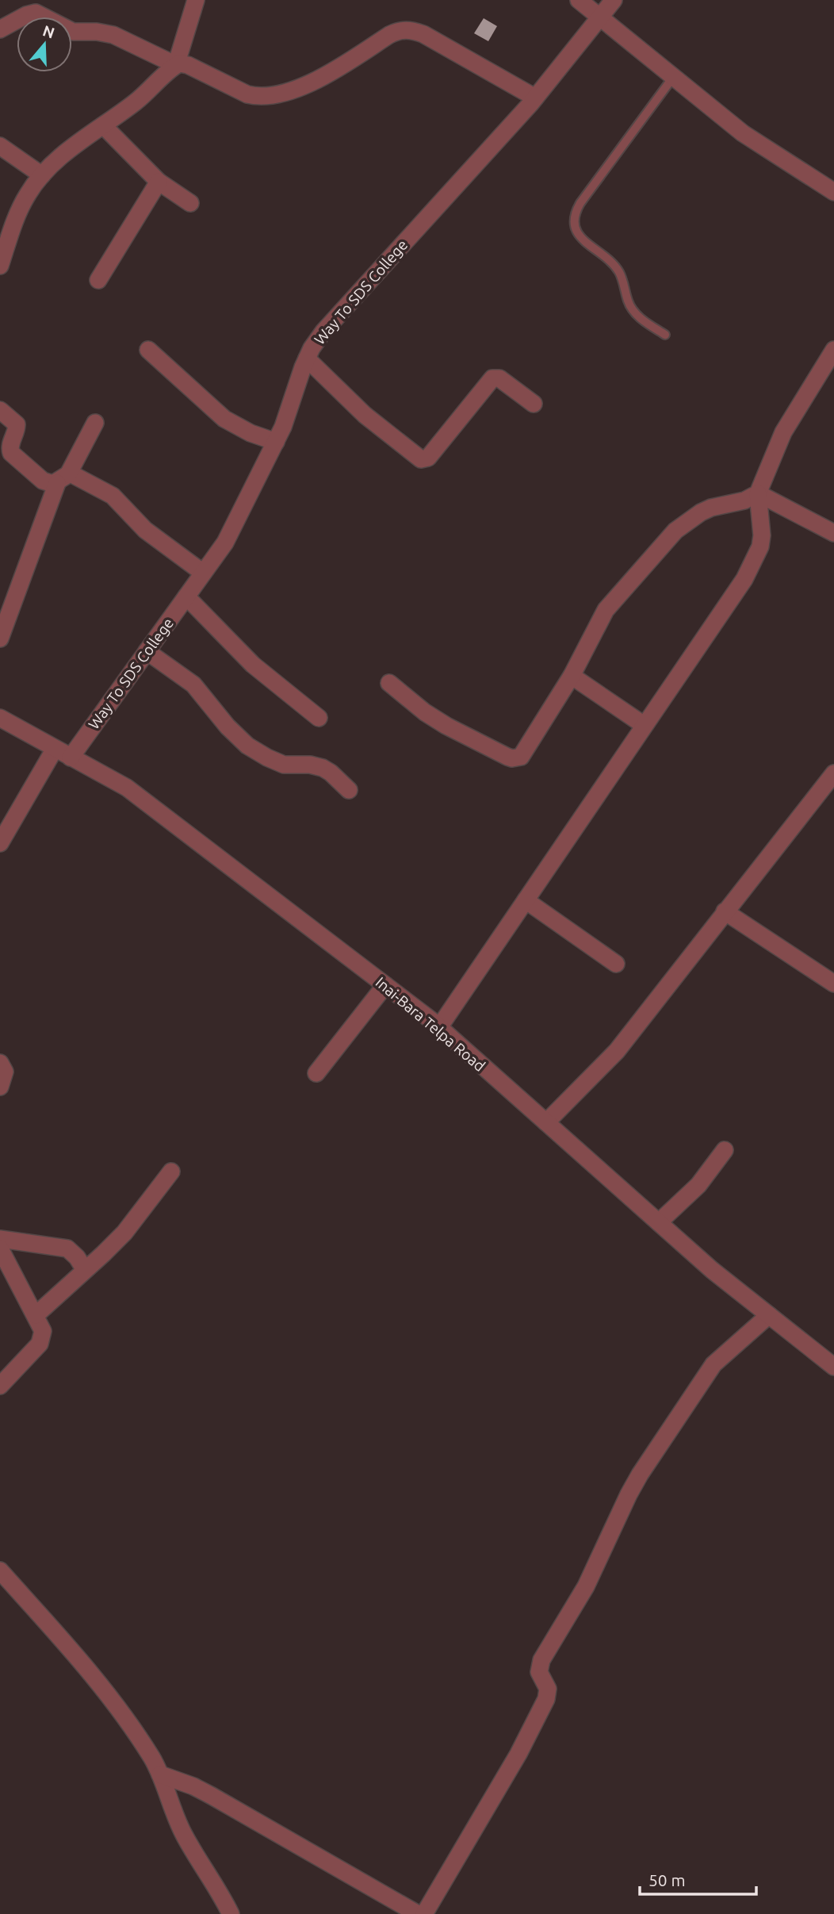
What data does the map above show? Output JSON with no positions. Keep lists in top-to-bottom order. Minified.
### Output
{"streets":{"street":["Way To SDS College","Inai-Bara Telpa Road"]},"crossings":[["Way To SDS College","Inai-Bara Telpa Road"]],"scale_bar":"50 m","north":"top"}
